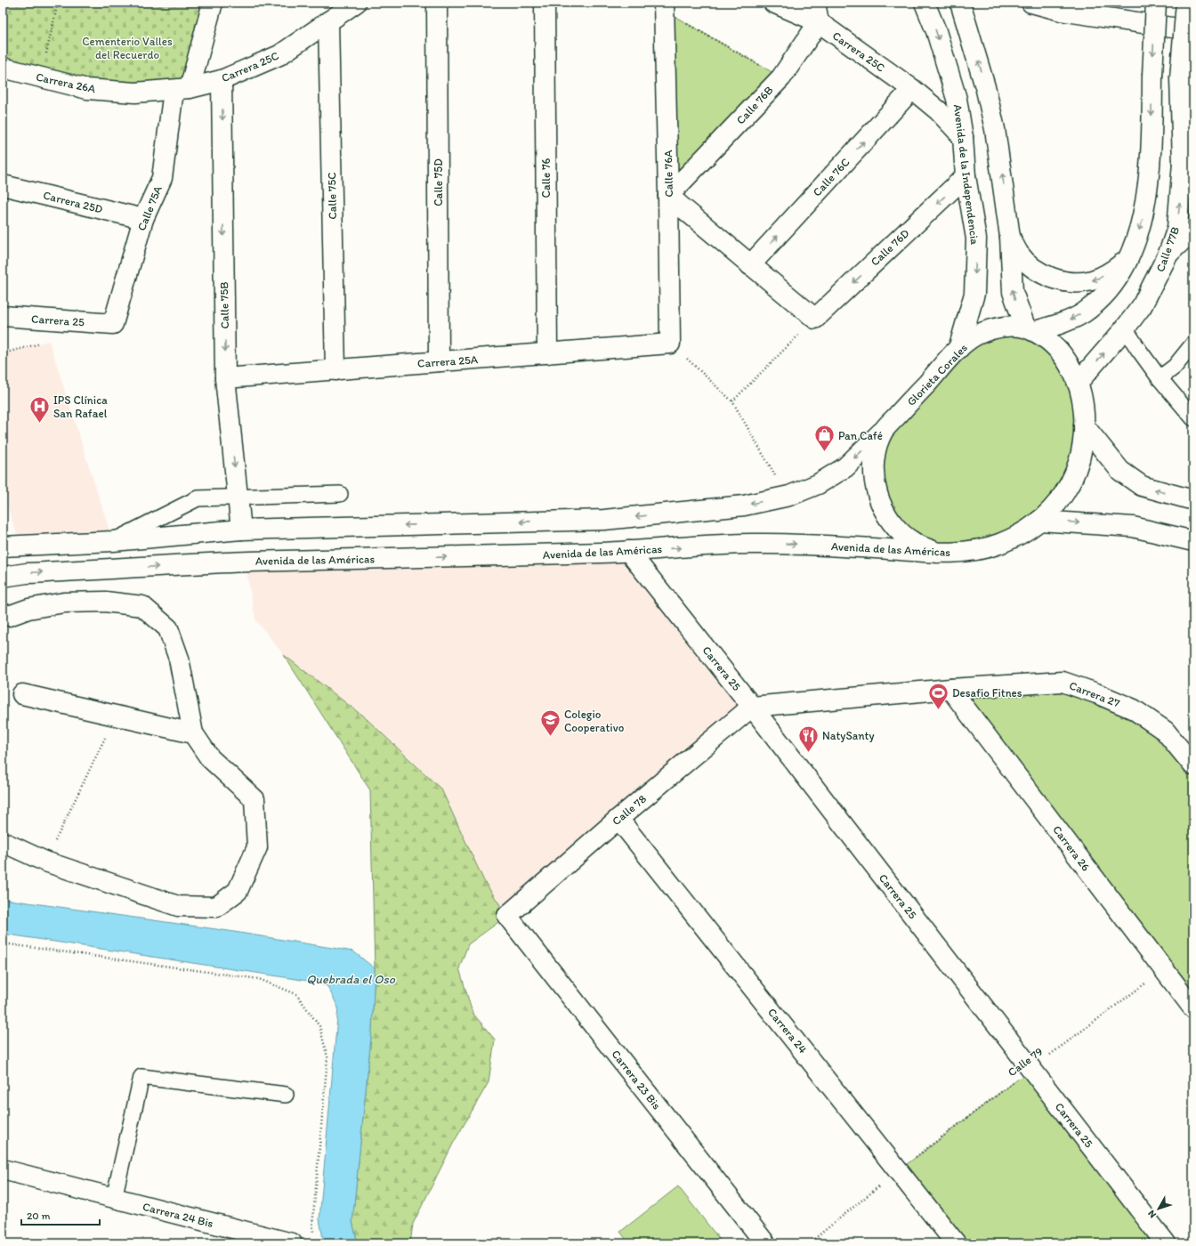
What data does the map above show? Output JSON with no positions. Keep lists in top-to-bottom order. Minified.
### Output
{"streets":{"street":["Carrera 25C","Carrera 26A","Calle 76B","Calle 76A","Avenida de la Independencia","Calle 76C","Calle 76","Calle 75D","Calle 75C","Carrera 25D","Calle 75A","Calle 76D","Calle 77B","Calle 75B","Carrera 25","Carrera 25A","Glorieta Corales","Avenida de las Américas","Carrera 27","Calle 78","Carrera 26","Carrera 24","Carrera 23 Bis","Carrera 24 Bis"],"path":["Calle 79"]},"crossings":[["Carrera 25C","Carrera 26A"],["Carrera 25C","Calle 76B"],["Carrera 25C","Avenida de la Independencia"],["Carrera 25C","Calle 76C"],["Carrera 25C","Calle 75C"],["Carrera 25C","Calle 75A"],["Carrera 25C","Calle 75B"],["Carrera 26A","Calle 75A"],["Calle 76B","Calle 76A"],["Calle 76A","Carrera 25A"],["Avenida de la Independencia","Calle 76D"],["Avenida de la Independencia","Glorieta Corales"],["Calle 76","Carrera 25A"],["Calle 75D","Carrera 25A"],["Calle 75C","Carrera 25A"],["Carrera 25D","Calle 75A"],["Calle 75A","Carrera 25"],["Calle 75B","Carrera 25A"],["Carrera 25","Avenida de las Américas"],["Carrera 25","Carrera 27"],["Carrera 25","Calle 78"],["Carrera 25","Calle 79"],["Glorieta Corales","Avenida de las Américas"],["Carrera 27","Calle 78"],["Carrera 27","Carrera 26"],["Calle 78","Carrera 24"],["Calle 78","Carrera 23 Bis"],["Carrera 26","Calle 79"],["Carrera 24","Calle 79"]],"one_way":["Calle 76C","Calle 76D","Calle 75B"],"water":["Quebrada el Oso"],"parks":["Cementerio Valles del Recuerdo"],"places":{"hospital":["IPS Clínica San Rafael"],"shop":["Pan Café"],"sports":["Desafio Fitnes"],"school or university":["Colegio Cooperativo"],"restaurant":["NatySanty"]},"scale_bar":"20 m","north":"bottom left"}
